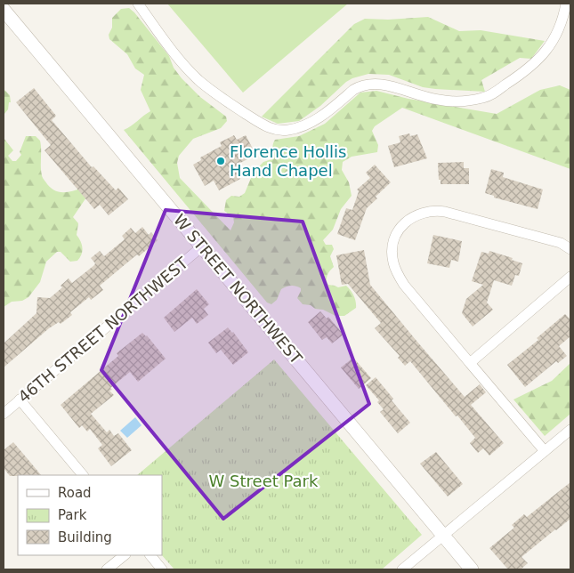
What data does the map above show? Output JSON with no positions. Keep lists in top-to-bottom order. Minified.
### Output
{"streets":{"street":["W STREET NORTHWEST","46TH STREET NORTHWEST"]},"crossings":[["W STREET NORTHWEST","46TH STREET NORTHWEST"]],"parks":["W Street Park"],"places":["Florence Hollis Hand Chapel"],"legend":["Road","Park","Building"]}
